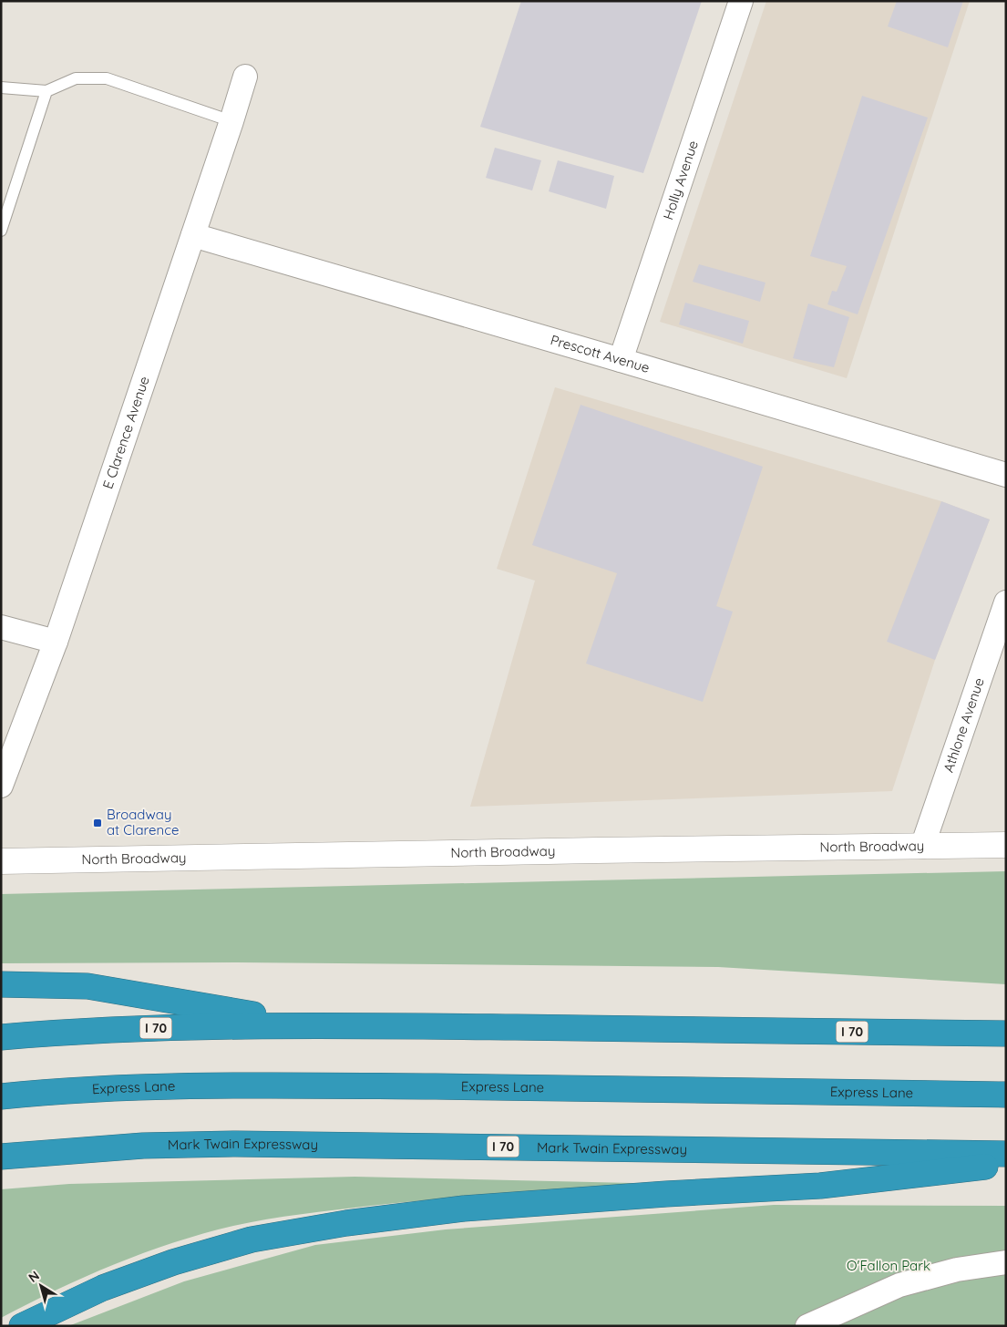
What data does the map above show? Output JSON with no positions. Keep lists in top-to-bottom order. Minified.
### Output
{"streets":{"highway":["I 70","Express Lane","Mark Twain Expressway"],"main road":["North Broadway"],"street":["Holly Avenue","Prescott Avenue","E Clarence Avenue","Athlone Avenue"]},"crossings":[["Holly Avenue","Prescott Avenue"],["Prescott Avenue","E Clarence Avenue"],["Athlone Avenue","North Broadway"]],"parks":["O'Fallon Park"],"places":{"transit":["Broadway at Clarence"]},"north":"top left"}
